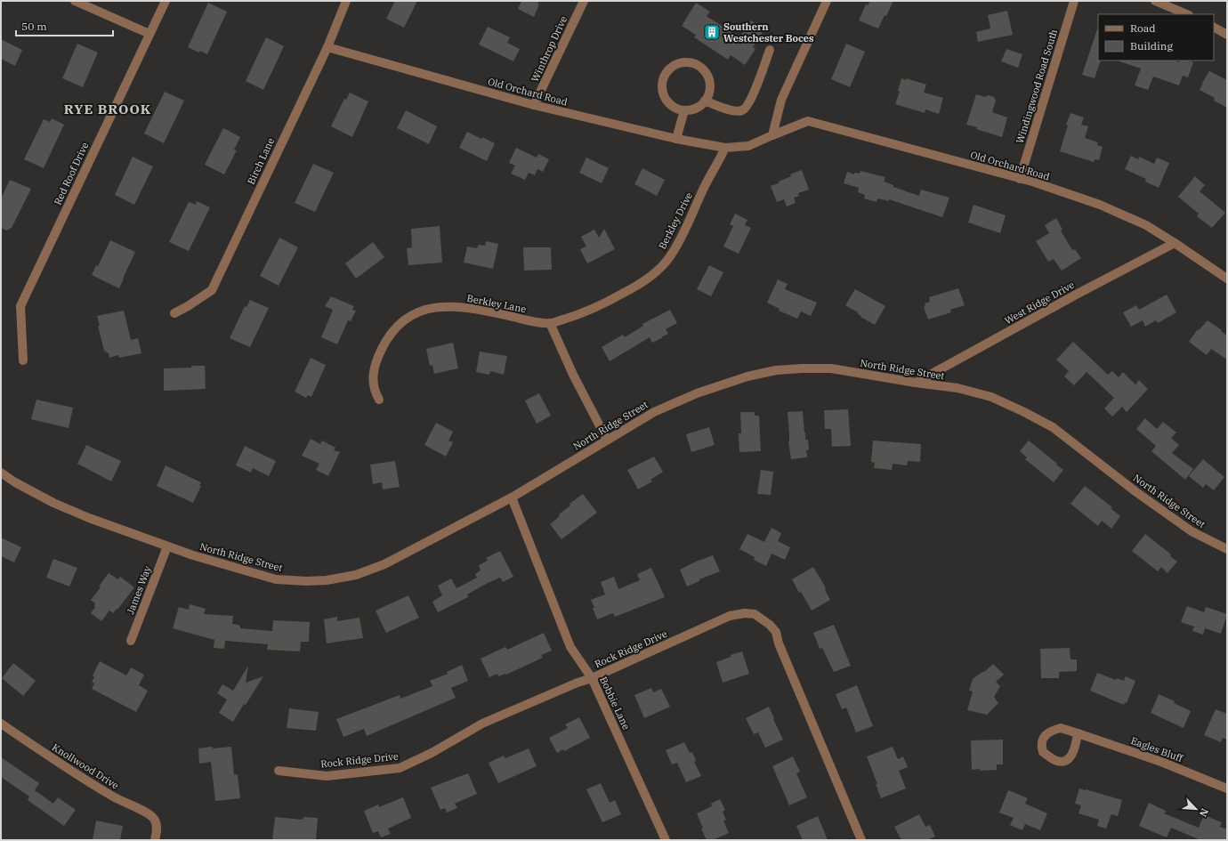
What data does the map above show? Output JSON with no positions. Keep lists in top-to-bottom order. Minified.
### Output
{"streets":{"street":["Winthrop Drive","Windingwood Road South","Old Orchard Road","Birch Lane","Red Roof Drive","Berkley Drive","West Ridge Drive","Berkley Lane","North Ridge Street","James Way","Rock Ridge Drive","Bobbie Lane","Eagles Bluff","Knollwood Drive"]},"crossings":[["Winthrop Drive","Old Orchard Road"],["Windingwood Road South","Old Orchard Road"],["Old Orchard Road","Birch Lane"],["Old Orchard Road","Berkley Drive"],["Old Orchard Road","West Ridge Drive"],["Berkley Drive","Berkley Lane"],["West Ridge Drive","North Ridge Street"],["North Ridge Street","James Way"],["North Ridge Street","Bobbie Lane"],["Rock Ridge Drive","Bobbie Lane"]],"districts":["RYE BROOK"],"places":{"building":["Southern Westchester Boces"]},"legend":["Road","Building"],"scale_bar":"50 m","north":"bottom right"}
